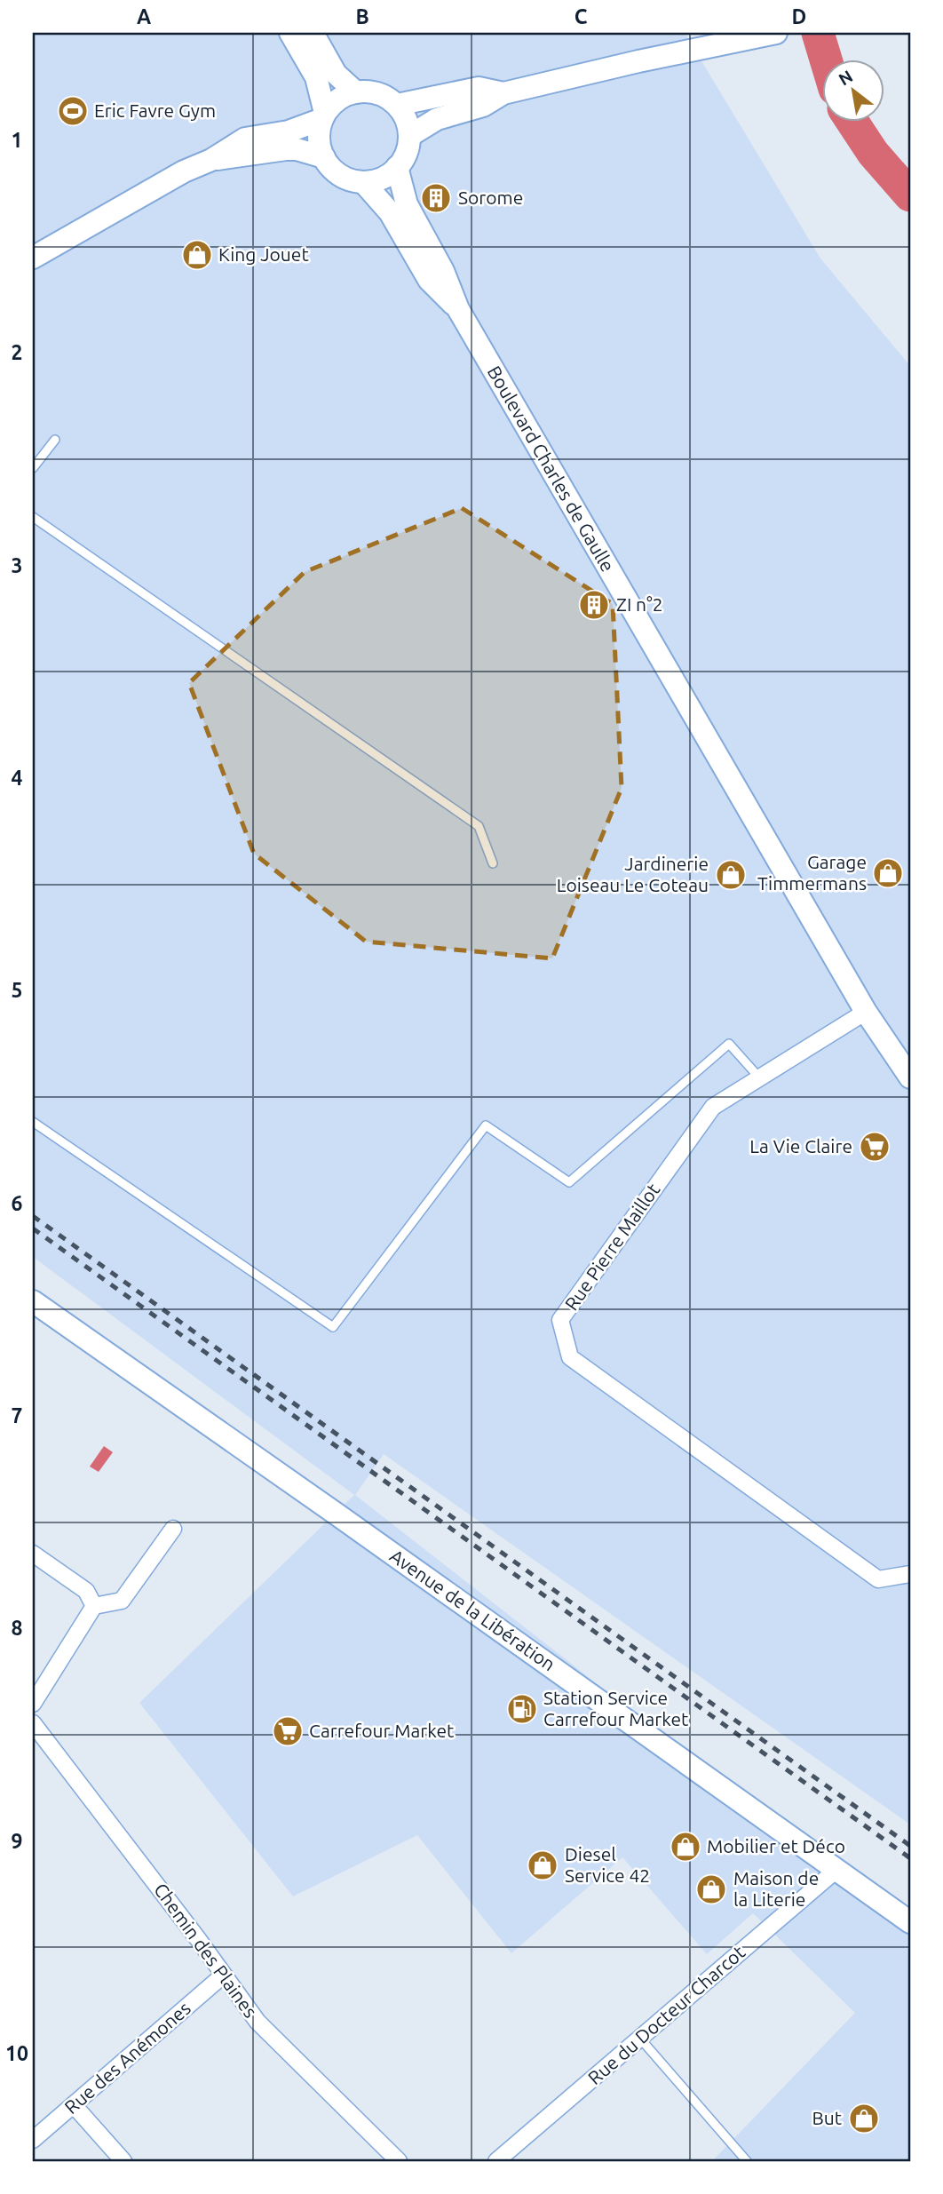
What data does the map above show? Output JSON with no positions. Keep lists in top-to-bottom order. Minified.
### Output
{"streets":{"street":["Boulevard Charles de Gaulle","Rue Pierre Maillot","Avenue de la Libération","Chemin des Plaines","Rue du Docteur Charcot","Rue des Anémones"]},"crossings":[["Boulevard Charles de Gaulle","Rue Pierre Maillot"],["Avenue de la Libération","Rue du Docteur Charcot"],["Chemin des Plaines","Rue des Anémones"]],"places":{"sports":["Eric Favre Gym"],"building":["Sorome","ZI n°2"],"shop":["King Jouet","Garage Timmermans","Jardinerie Loiseau Le Coteau","Mobilier et Déco","Diesel Service 42","Maison de la Literie","But"],"supermarket":["La Vie Claire","Carrefour Market"],"fuel station":["Station Service Carrefour Market"]},"north":"top left","grid":{"columns":["A","B","C","D"],"rows":["1","2","3","4","5","6","7","8","9","10"]}}
